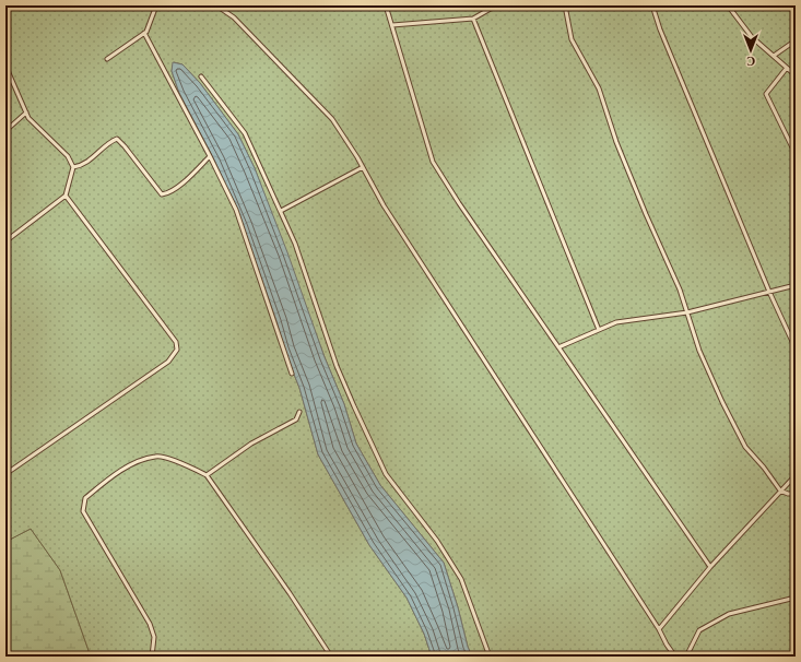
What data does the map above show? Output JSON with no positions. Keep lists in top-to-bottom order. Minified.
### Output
{"north":"bottom"}
